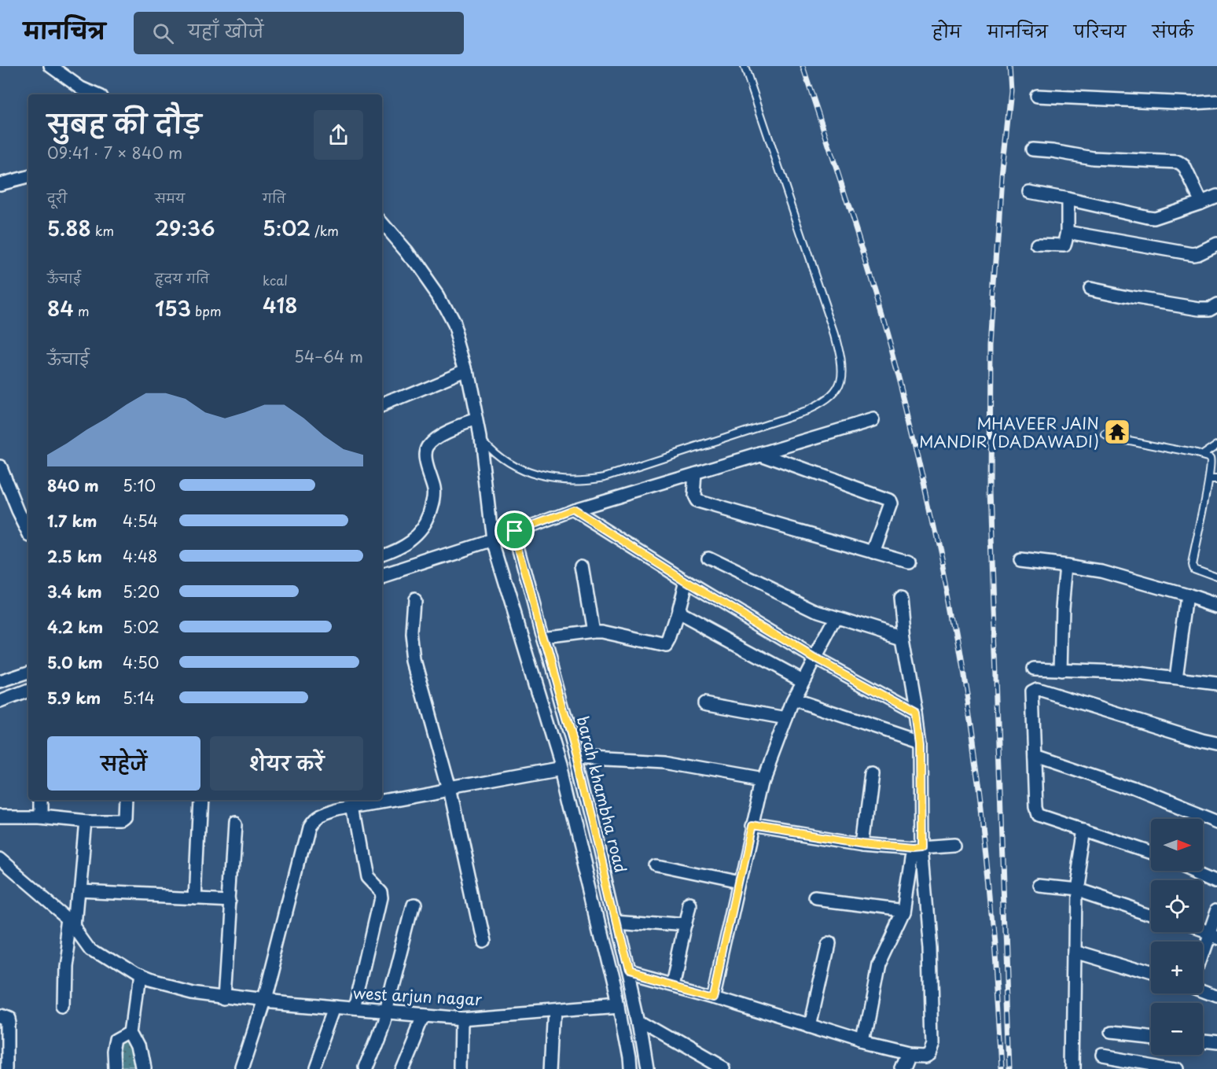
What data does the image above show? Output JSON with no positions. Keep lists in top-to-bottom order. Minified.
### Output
{"streets":{"street":["barah khambha road","west arjun nagar"]},"places":{"temple":["MHAVEER JAIN MANDIR (DADAWADI)"]},"north":"right","page":{"header":"मानचित्र","search":"यहाँ खोजें","nav":["होम","मानचित्र","परिचय","संपर्क"],"heading":["सुबह की दौड़","09:41 · 7 × 840 m"],"stats":[["दूरी","5.88 km"],["समय","29:36"],["गति","5:02 /km"],["ऊँचाई","84 m"],["हृदय गति","153 bpm"],["kcal","418"]],"chart":["ऊँचाई","54–64 m"],"list":[{"name":"840 m","note":"5:10"},{"name":"1.7 km","note":"4:54"},{"name":"2.5 km","note":"4:48"},{"name":"3.4 km","note":"5:20"},{"name":"4.2 km","note":"5:02"},{"name":"5.0 km","note":"4:50"},{"name":"5.9 km","note":"5:14"}],"buttons":["सहेजें","शेयर करें"],"map_buttons":["+","−"]}}
